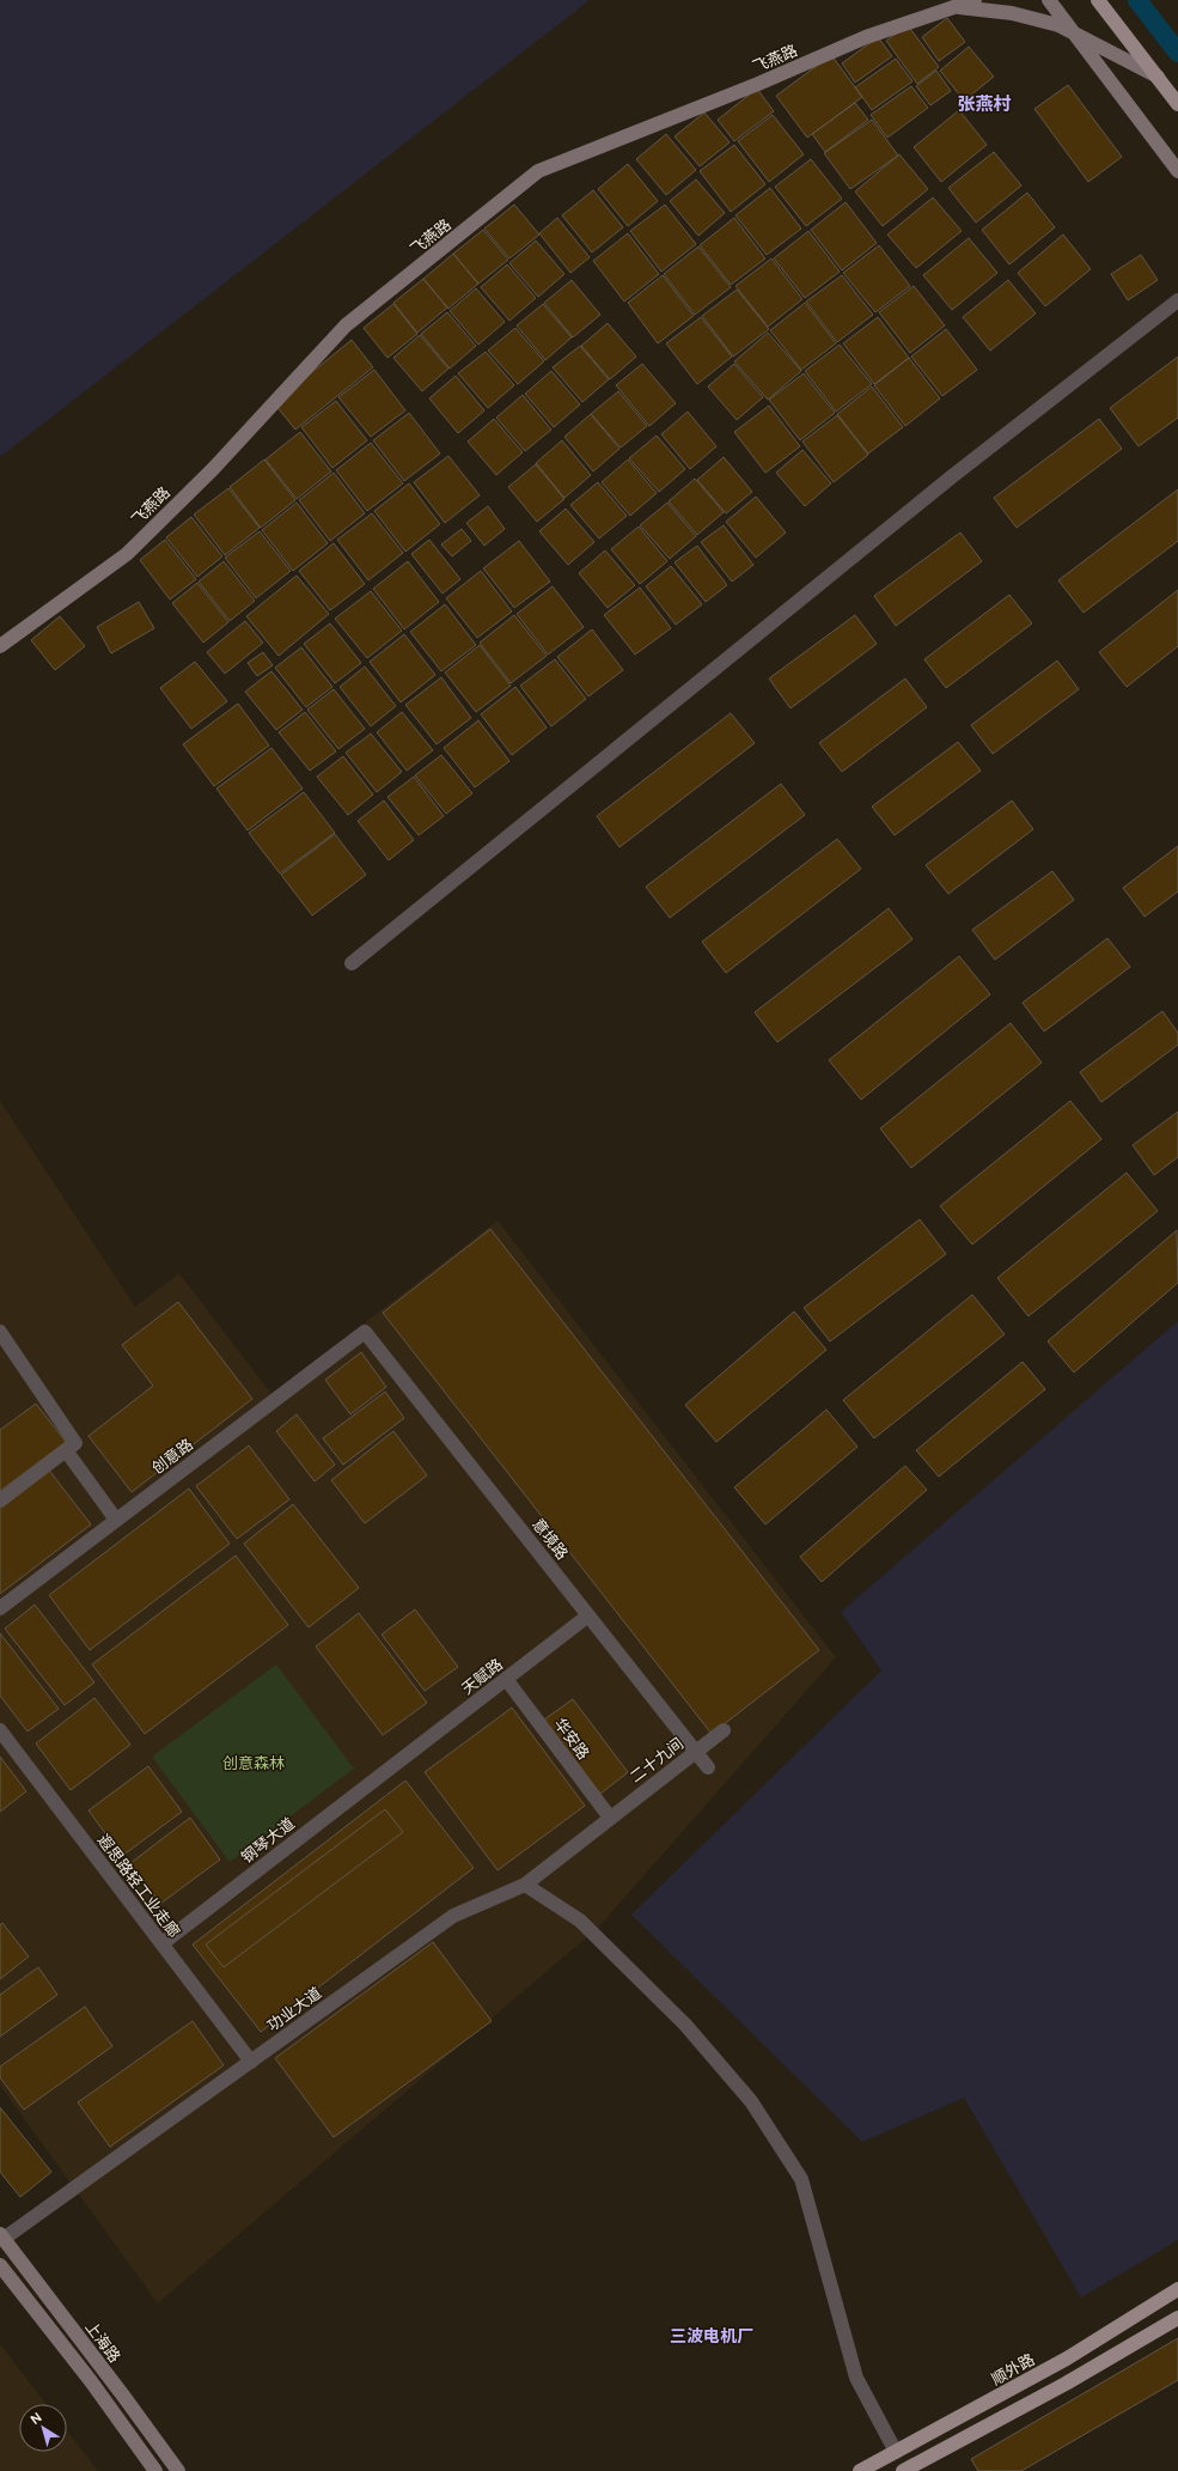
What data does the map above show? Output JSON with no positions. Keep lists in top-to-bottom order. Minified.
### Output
{"streets":{"main road":["顺外路"],"street":["飞燕路","创意路","意境路","天赋路","华安路","二十九间","钢琴大道","遐思路轻工业走廊","功业大道","上海路"]},"crossings":[["创意路","意境路"],["意境路","天赋路"],["意境路","二十九间"],["天赋路","华安路"],["天赋路","钢琴大道"],["华安路","二十九间"],["华安路","功业大道"],["二十九间","功业大道"],["钢琴大道","遐思路轻工业走廊"],["遐思路轻工业走廊","功业大道"],["功业大道","上海路"]],"districts":["张燕村","三波电机厂"],"parks":["创意森林"],"north":"top left"}
